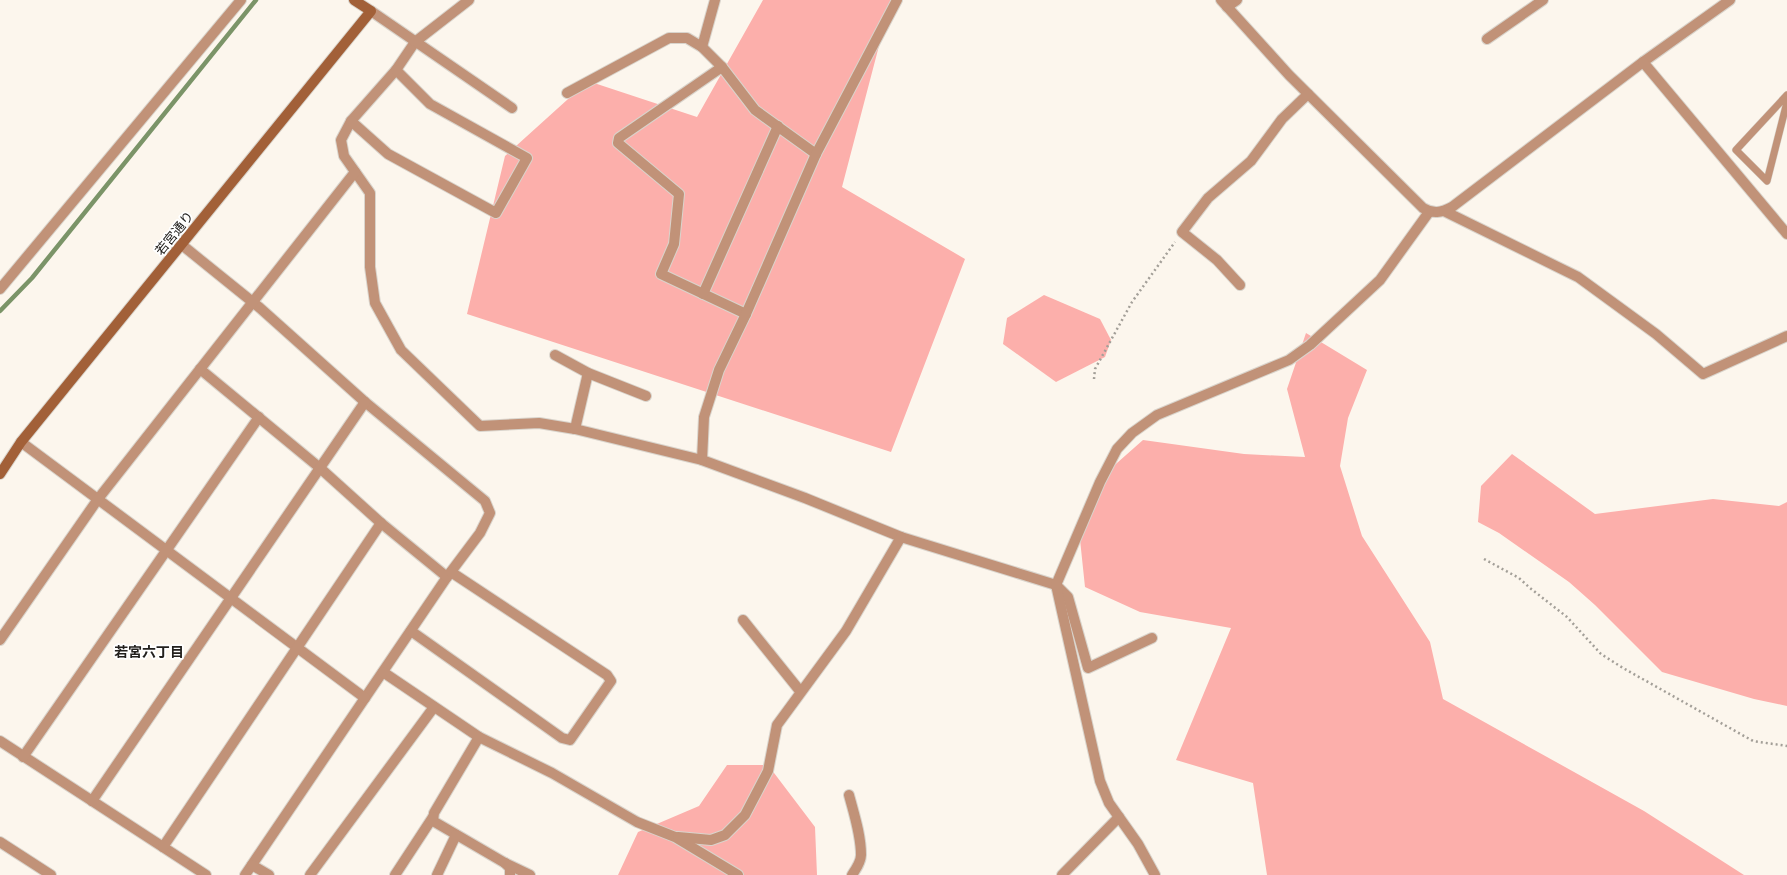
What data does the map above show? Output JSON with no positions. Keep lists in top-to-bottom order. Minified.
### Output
{"streets":{"street":["若宮通り"]},"districts":["若宮六丁目"]}
